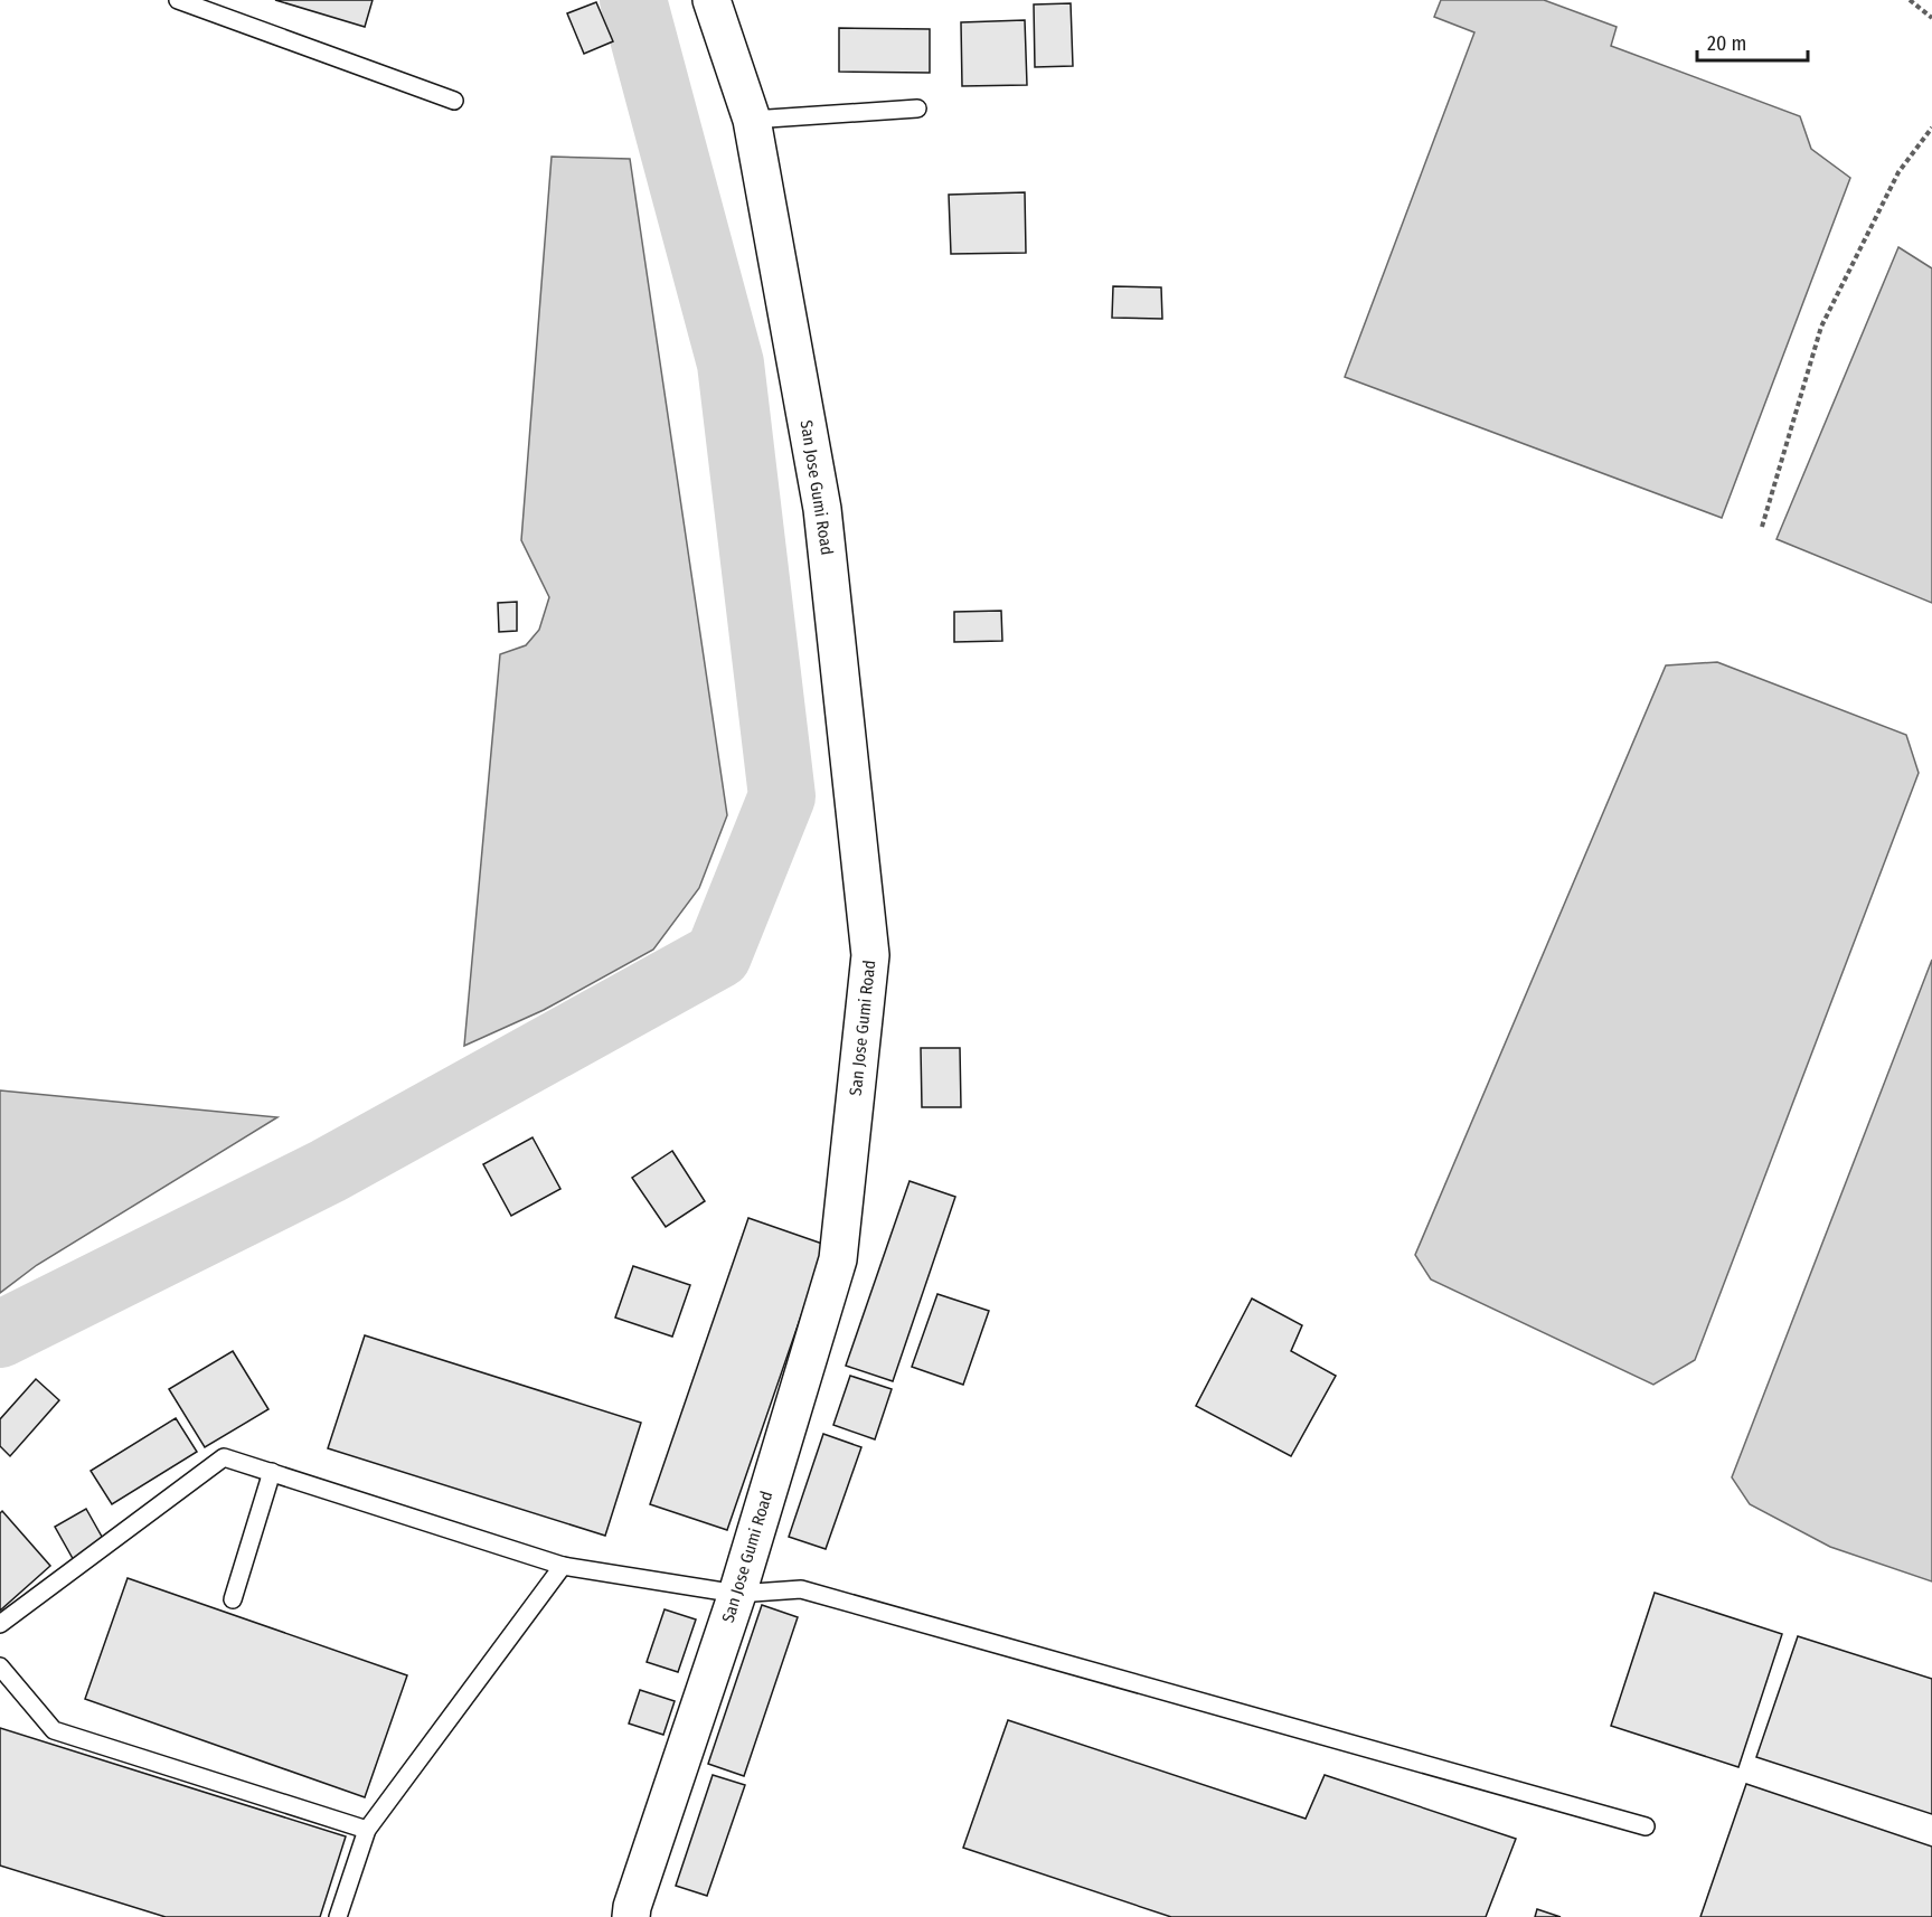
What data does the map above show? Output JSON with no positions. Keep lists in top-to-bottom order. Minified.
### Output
{"streets":{"street":["San Jose Gumi Road"]},"scale_bar":"20 m"}
